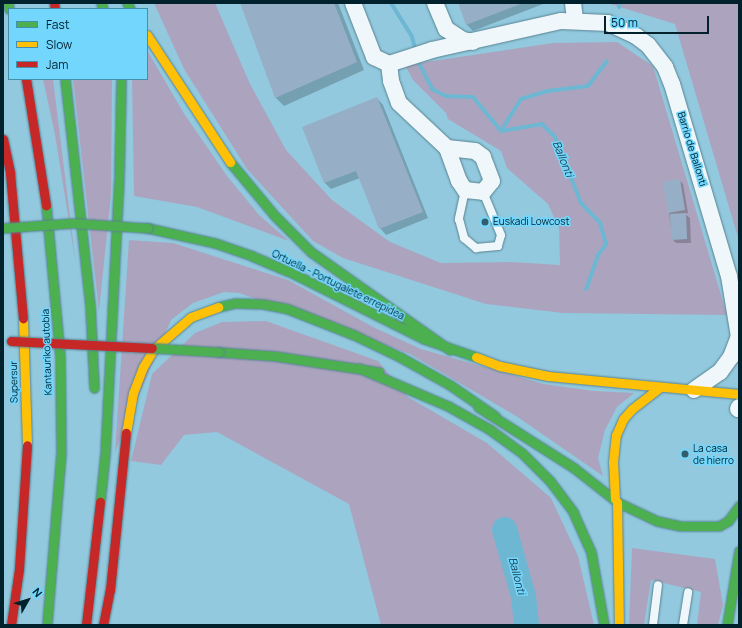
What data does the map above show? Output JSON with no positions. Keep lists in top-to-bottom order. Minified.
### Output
{"streets":{"main road":["Ortuella - Portugalete errepidea","Kantauriko autobia","Supersur"],"street":["Barrio de Ballonti"]},"water":["Ballonti"],"places":["Euskadi Lowcost","La casa de hierro"],"legend":["Fast","Slow","Jam"],"scale_bar":"50 m","north":"top right"}
